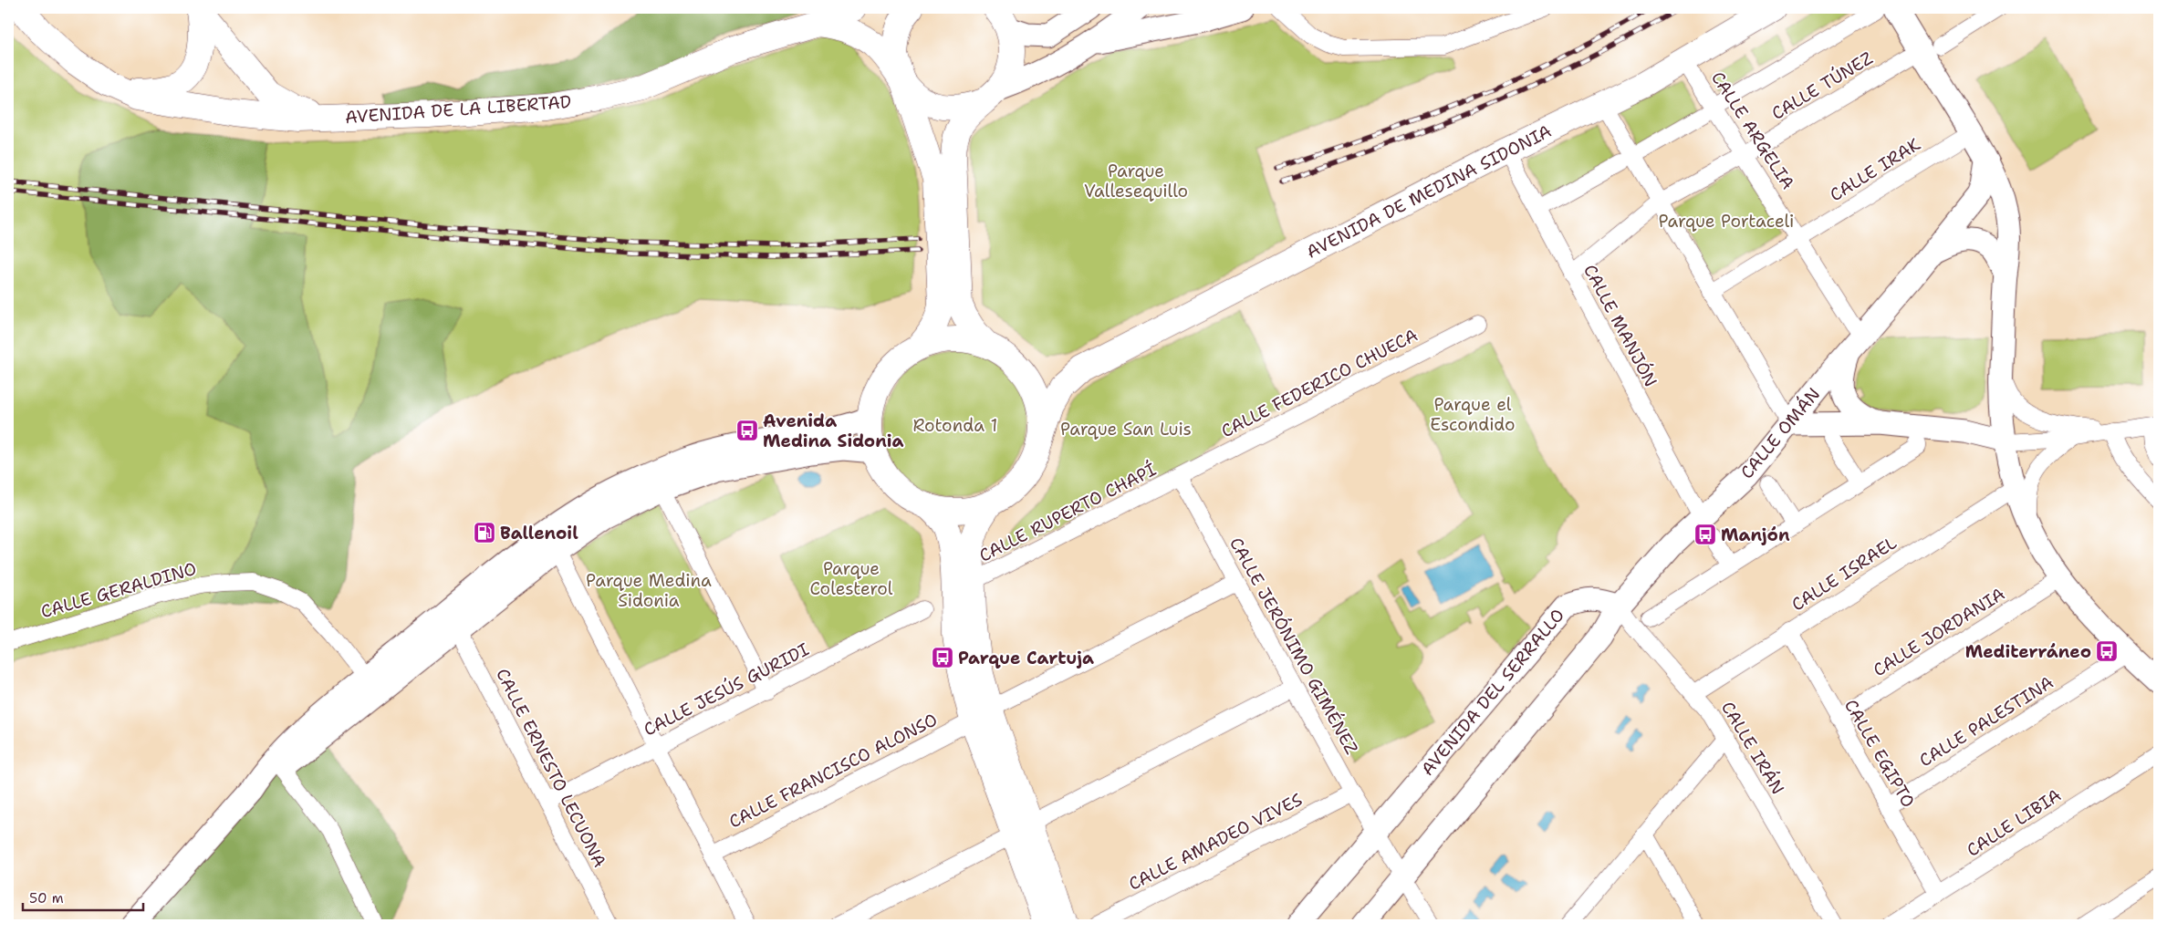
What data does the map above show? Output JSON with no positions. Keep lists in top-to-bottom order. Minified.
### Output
{"streets":{"main road":["AVENIDA DE LA LIBERTAD","AVENIDA DE MEDINA SIDONIA"],"street":["CALLE TÚNEZ","CALLE ARGELIA","CALLE IRAK","CALLE MANJÓN","CALLE FEDERICO CHUECA","CALLE OMÁN","CALLE RUPERTO CHAPÍ","CALLE ISRAEL","CALLE GERALDINO","CALLE JORDANIA","CALLE JERÓNIMO GIMÉNEZ","CALLE JESÚS GURIDI","AVENIDA DEL SERRALLO","CALLE PALESTINA","CALLE IRÁN","CALLE EGIPTO","CALLE ERNESTO LECUONA","CALLE FRANCISCO ALONSO","CALLE LIBIA","CALLE AMADEO VIVES"]},"crossings":[["CALLE TÚNEZ","CALLE ARGELIA"],["CALLE TÚNEZ","CALLE MANJÓN"],["CALLE ARGELIA","CALLE IRAK"],["CALLE ARGELIA","AVENIDA DE MEDINA SIDONIA"],["CALLE ARGELIA","CALLE OMÁN"],["AVENIDA DE MEDINA SIDONIA","CALLE MANJÓN"],["CALLE MANJÓN","CALLE OMÁN"],["CALLE FEDERICO CHUECA","CALLE RUPERTO CHAPÍ"],["CALLE FEDERICO CHUECA","CALLE JERÓNIMO GIMÉNEZ"],["CALLE OMÁN","AVENIDA DEL SERRALLO"],["CALLE OMÁN","CALLE IRÁN"],["CALLE RUPERTO CHAPÍ","CALLE JERÓNIMO GIMÉNEZ"],["CALLE ISRAEL","CALLE IRÁN"],["CALLE ISRAEL","CALLE EGIPTO"],["CALLE JORDANIA","CALLE EGIPTO"],["CALLE JERÓNIMO GIMÉNEZ","AVENIDA DEL SERRALLO"],["CALLE JERÓNIMO GIMÉNEZ","CALLE FRANCISCO ALONSO"],["CALLE JERÓNIMO GIMÉNEZ","CALLE AMADEO VIVES"],["CALLE JESÚS GURIDI","CALLE ERNESTO LECUONA"],["AVENIDA DEL SERRALLO","CALLE IRÁN"],["CALLE PALESTINA","CALLE EGIPTO"],["CALLE EGIPTO","CALLE LIBIA"]],"parks":["Parque Vallesequillo","Parque Portaceli","Parque el Escondido","Rotonda 1","Parque San Luis","Parque Colesterol","Parque Medina Sidonia"],"places":{"bus stop":["Avenida Medina Sidonia","Manjón","Mediterráneo","Parque Cartuja"],"fuel station":["Ballenoil"]},"scale_bar":"50 m"}
